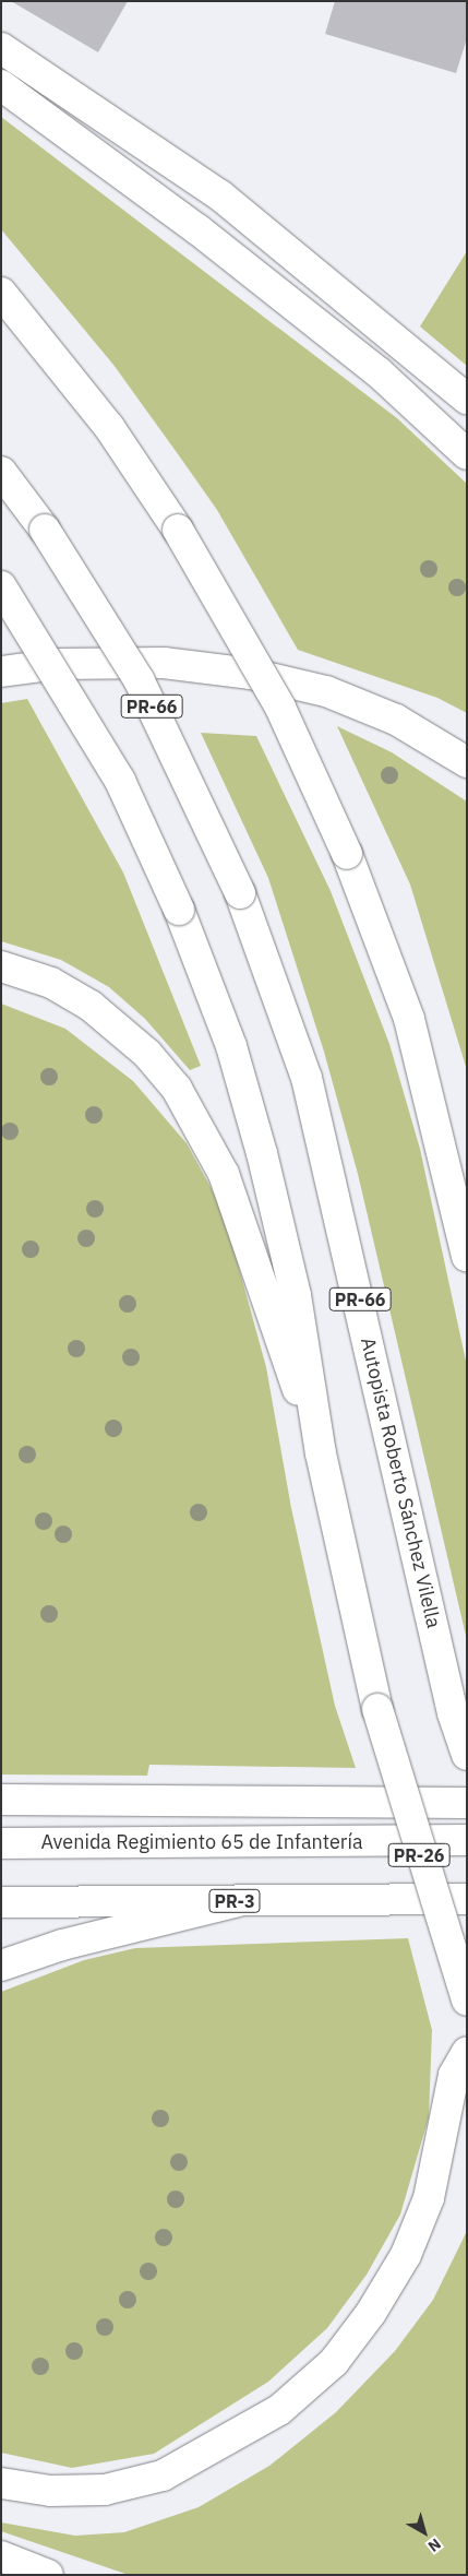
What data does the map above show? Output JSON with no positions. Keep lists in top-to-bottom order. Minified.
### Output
{"streets":{"main road":["PR-66","Autopista Roberto Sánchez Vilella","Avenida Regimiento 65 de Infantería","PR-26","PR-3"]},"north":"bottom right"}
